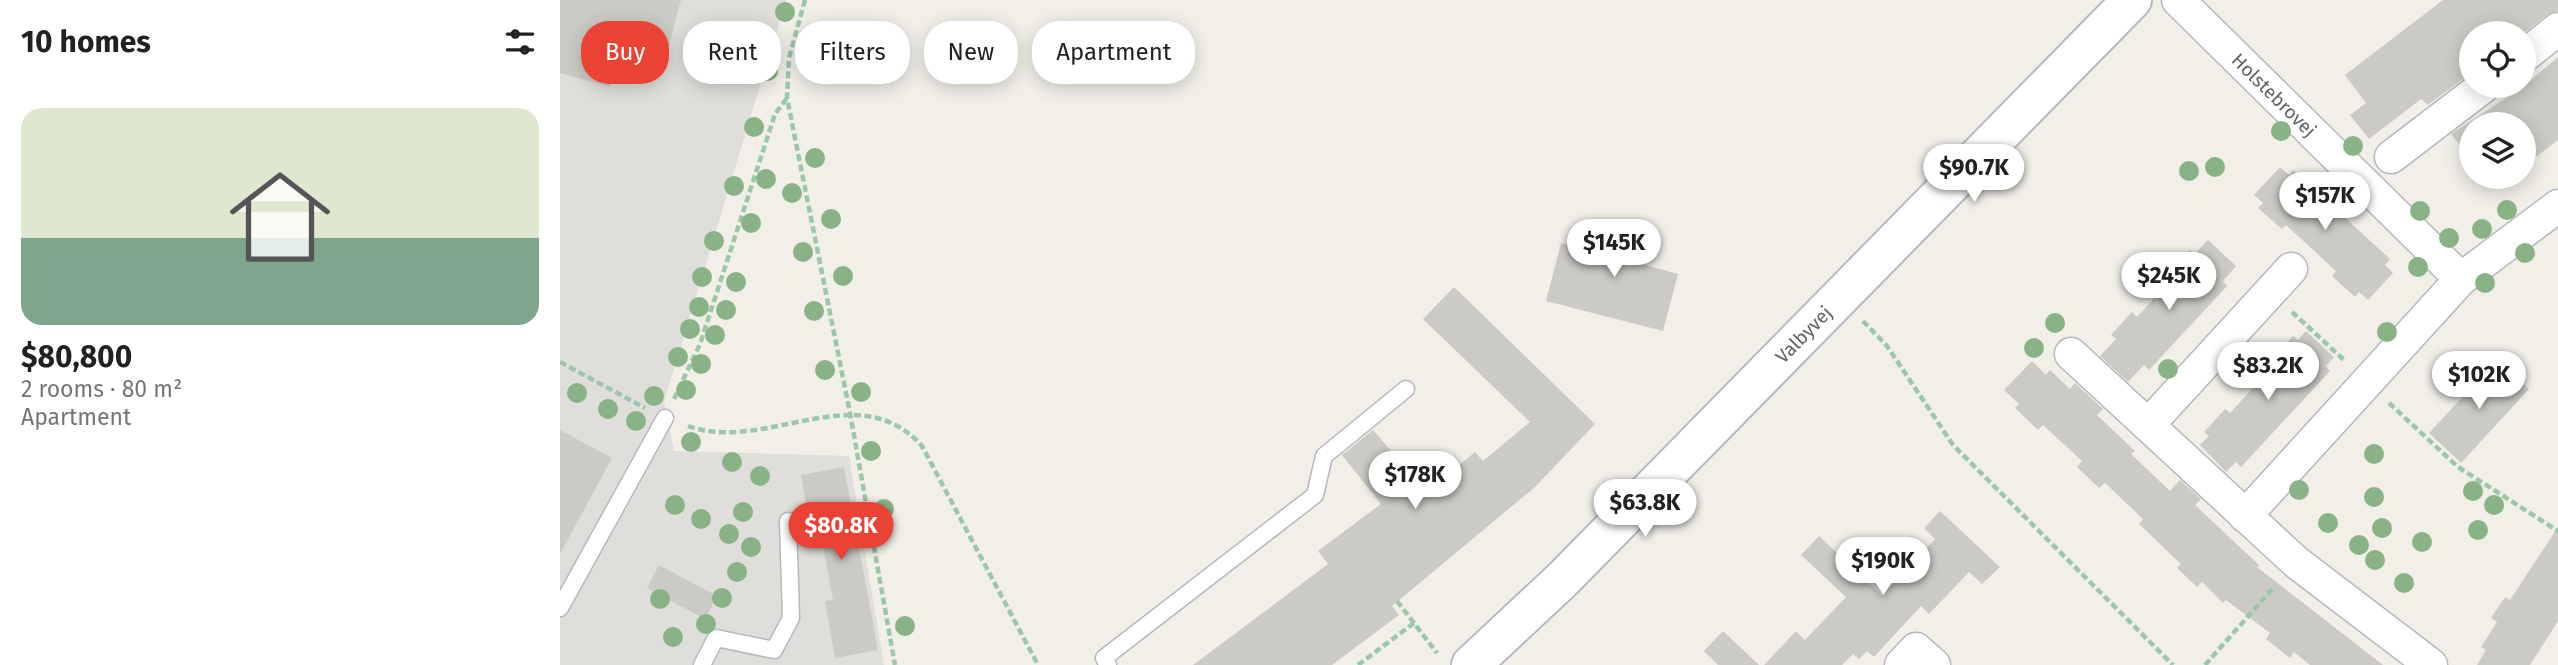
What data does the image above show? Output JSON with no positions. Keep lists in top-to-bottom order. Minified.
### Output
{"streets":{"street":["Holstebrovej","Valbyvej"]},"page":{"heading":"10 homes","chip":["Buy","Rent","Filters","New","Apartment"],"list":[{"name":"$80,800","note":"2 rooms · 80 m² · Apartment"}],"price":["$90.7K","$157K","$145K","$245K","$83.2K","$102K","$178K","$63.8K","$80.8K","$190K"]}}
